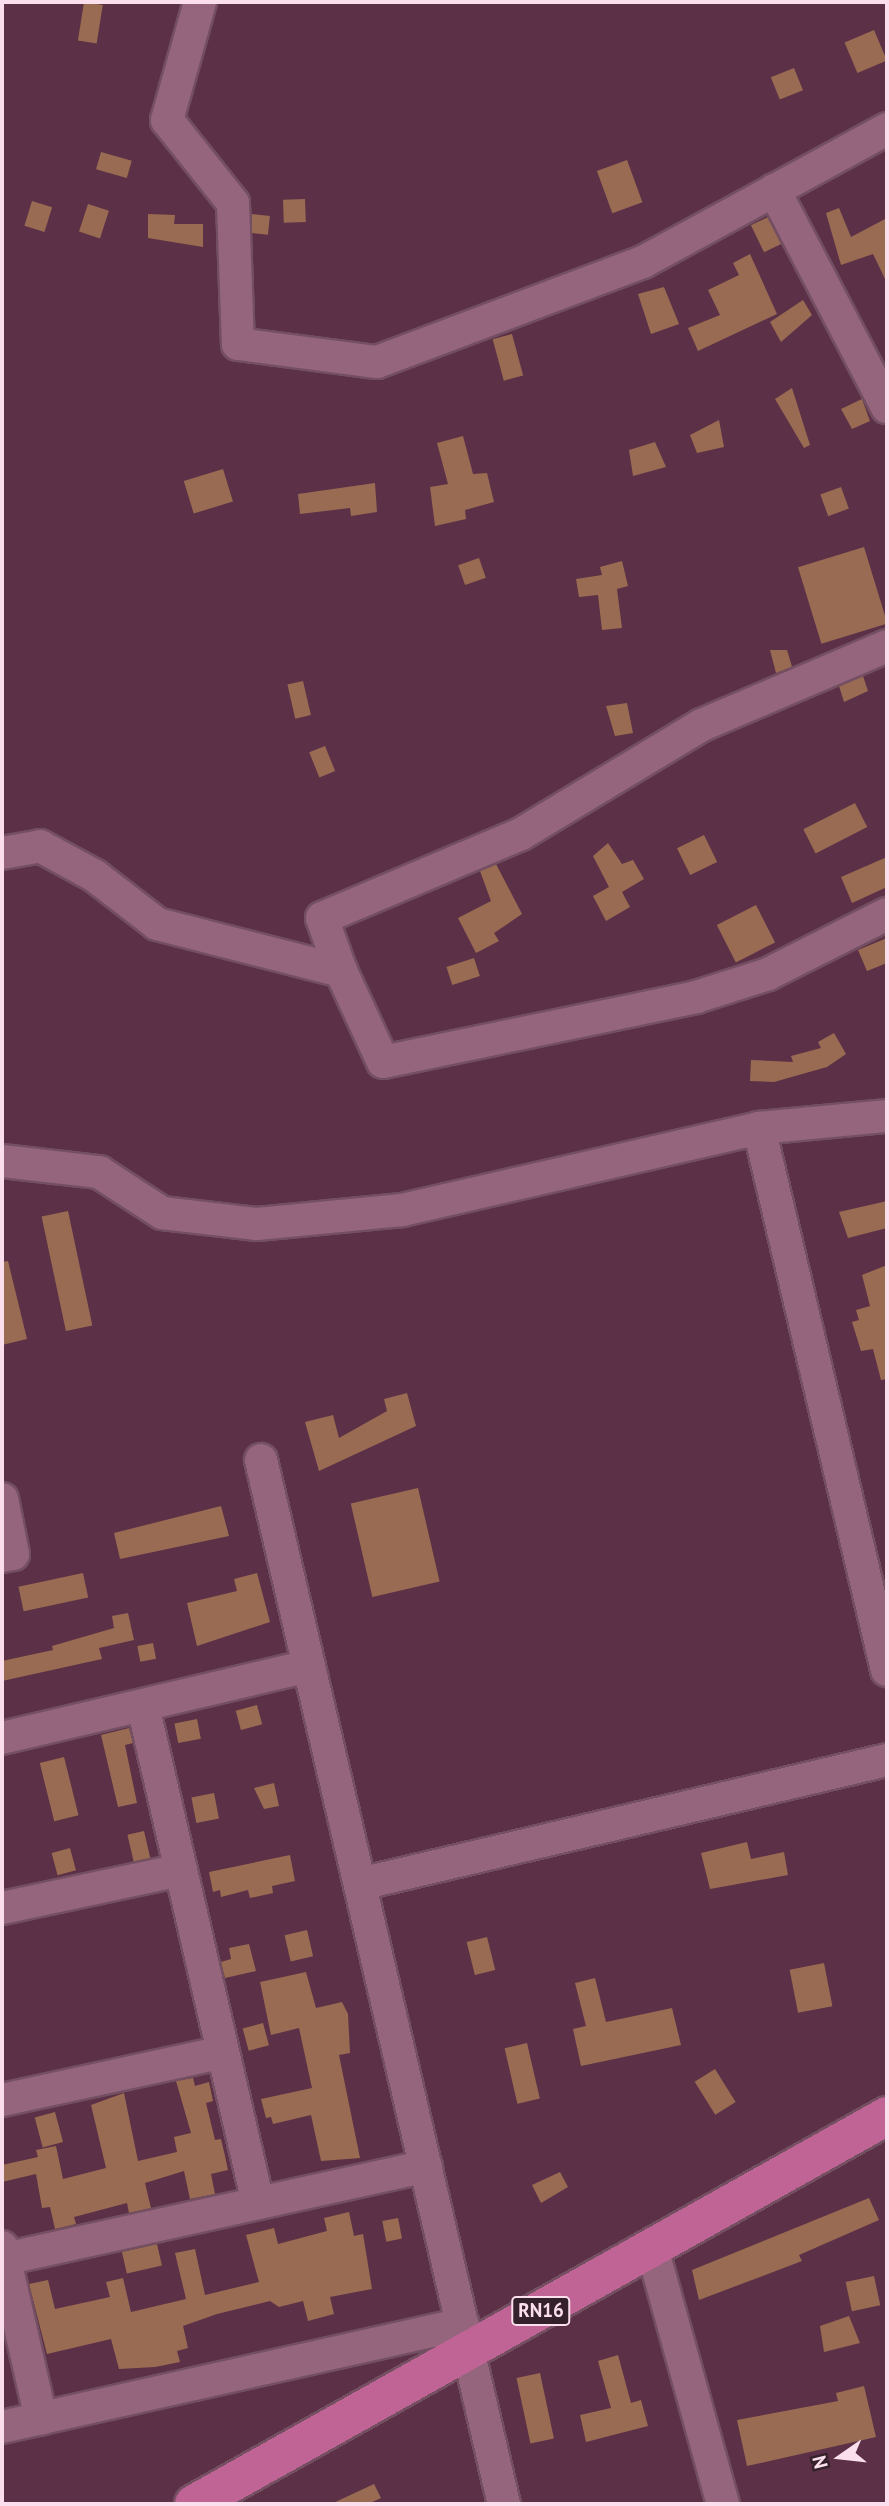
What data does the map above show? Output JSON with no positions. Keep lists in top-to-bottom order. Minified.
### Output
{"streets":{"main road":["RN16"]},"north":"left"}
